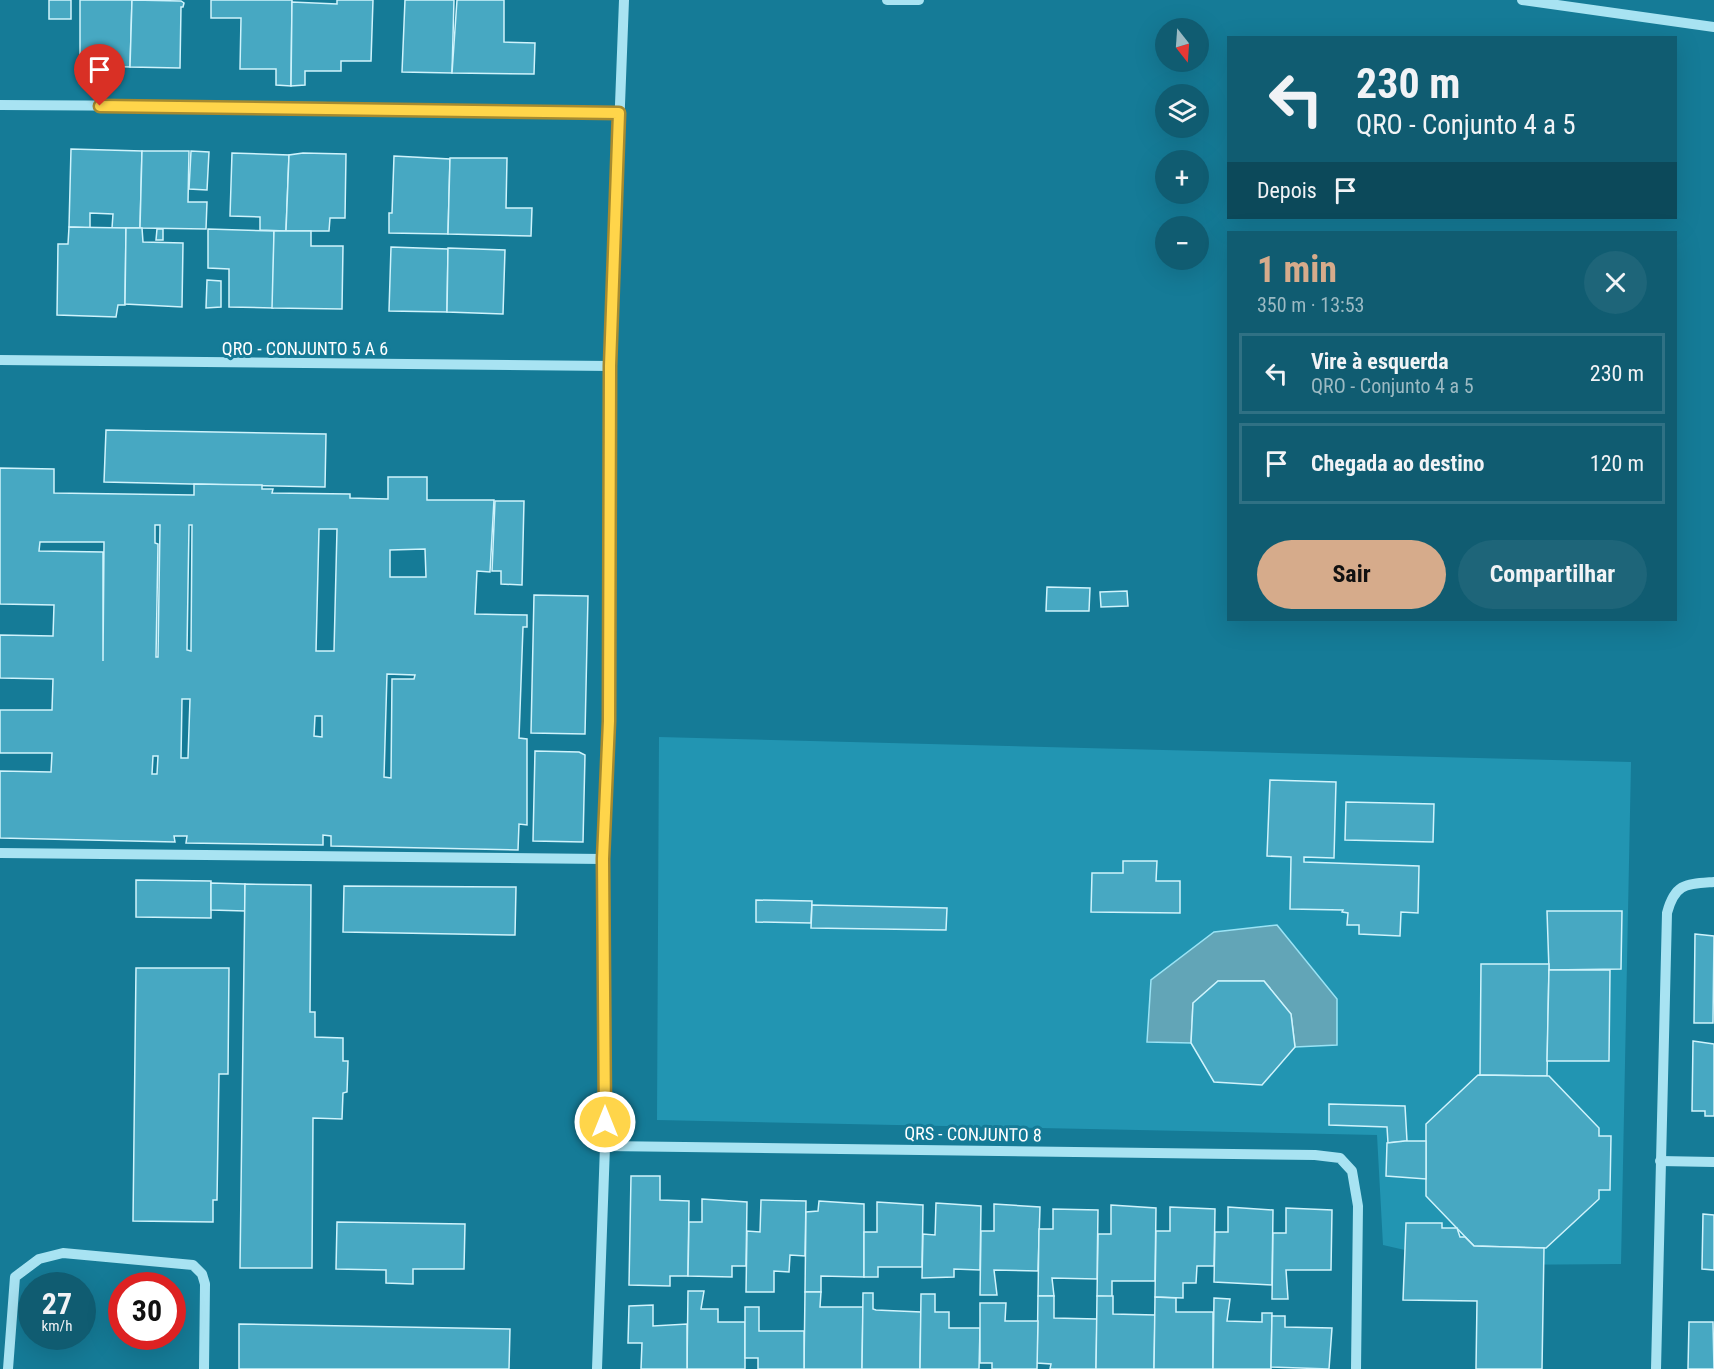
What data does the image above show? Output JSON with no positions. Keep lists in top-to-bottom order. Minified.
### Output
{"streets":{"street":["QRO - CONJUNTO 5 A 6","QRS - CONJUNTO 8"]},"north":"bottom","page":{"map_buttons":["+","−"],"turn":["230 m","QRO - Conjunto 4 a 5"],"then":"Depois","heading":["1 min","350 m · 13:53"],"list":[{"name":"Vire à esquerda","note":"QRO - Conjunto 4 a 5","value":"230 m"},{"name":"Chegada ao destino","value":"120 m"}],"buttons":["Sair","Compartilhar"],"speed":"27 km/h","limit":"30"}}
